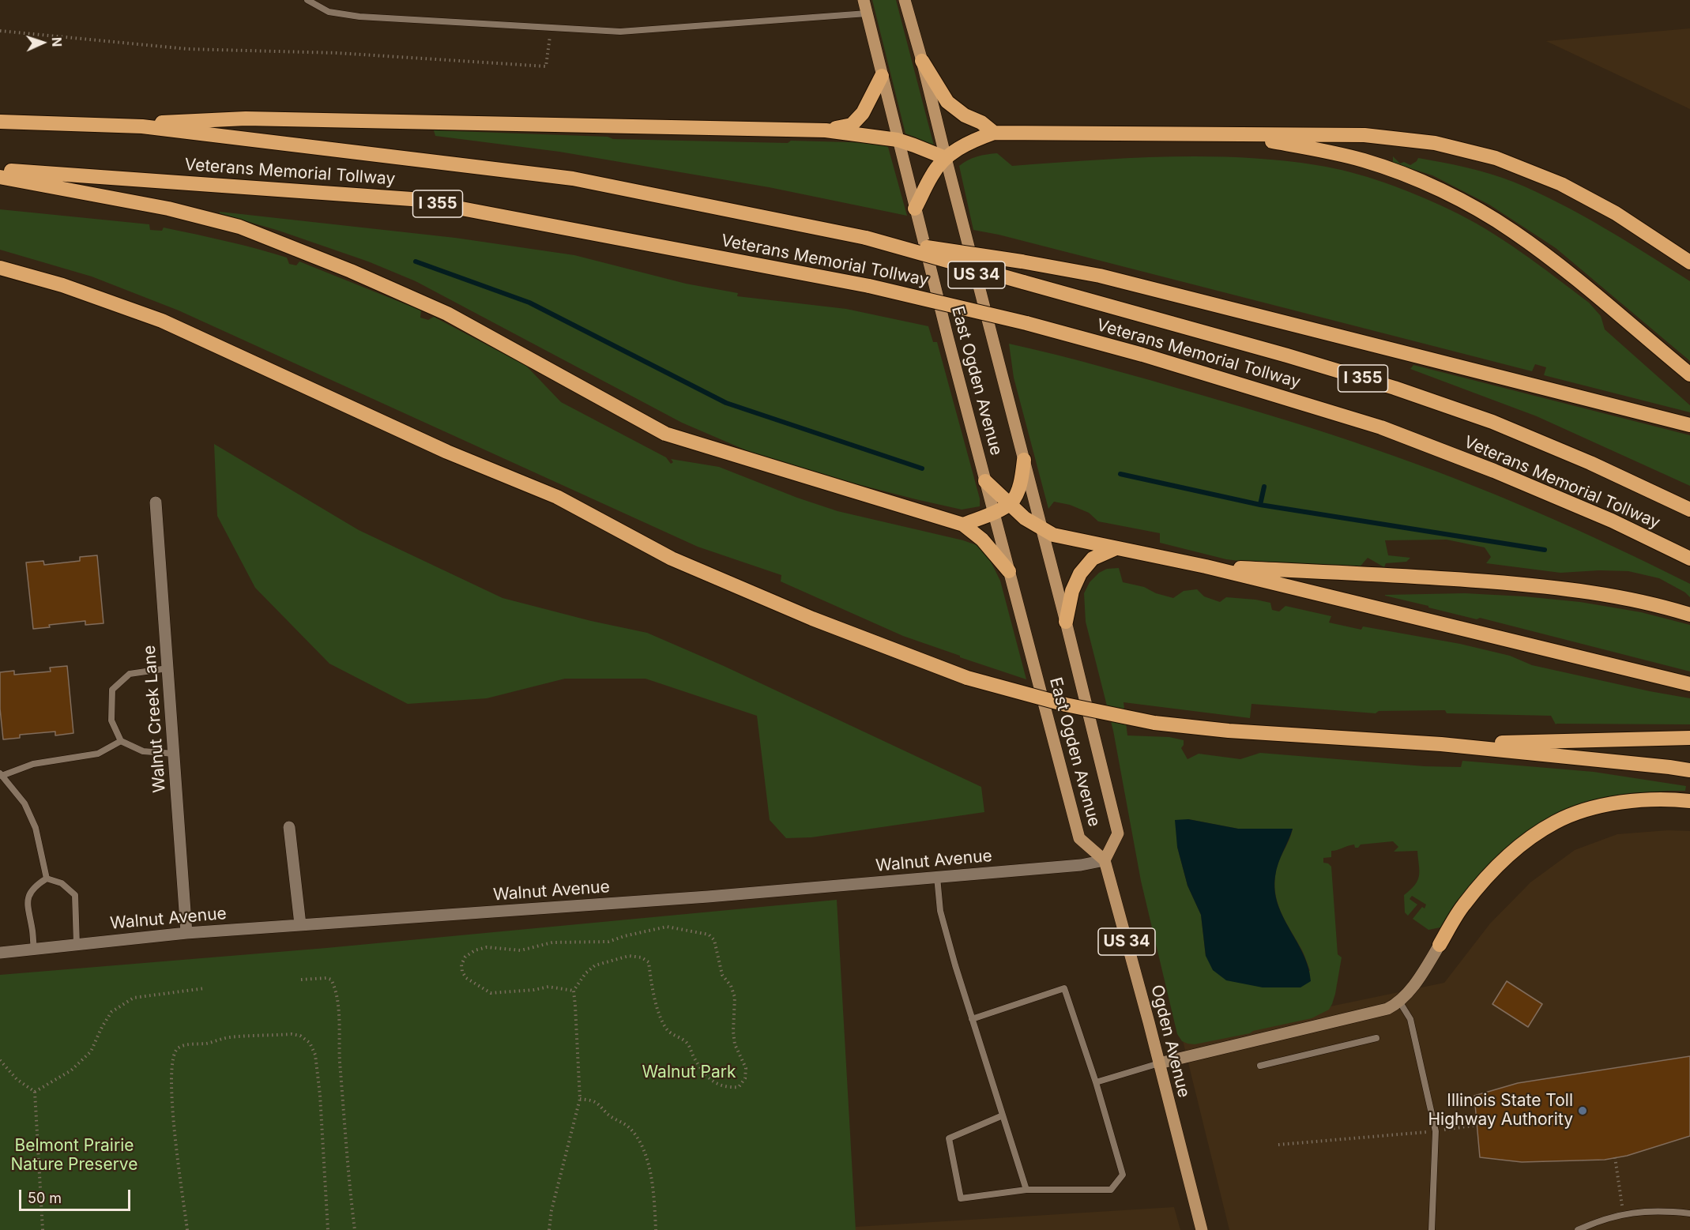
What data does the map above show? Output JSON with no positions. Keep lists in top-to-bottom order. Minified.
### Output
{"streets":{"highway":["Veterans Memorial Tollway","I 355"],"main road":["US 34","East Ogden Avenue","Ogden Avenue"],"street":["Walnut Creek Lane","Walnut Avenue"]},"crossings":[["East Ogden Avenue","Walnut Avenue"],["East Ogden Avenue","Ogden Avenue"],["Walnut Creek Lane","Walnut Avenue"],["Walnut Avenue","Ogden Avenue"]],"parks":["Walnut Park","Belmont Prairie Nature Preserve"],"places":["Illinois State Toll Highway Authority"],"scale_bar":"50 m","north":"right"}
